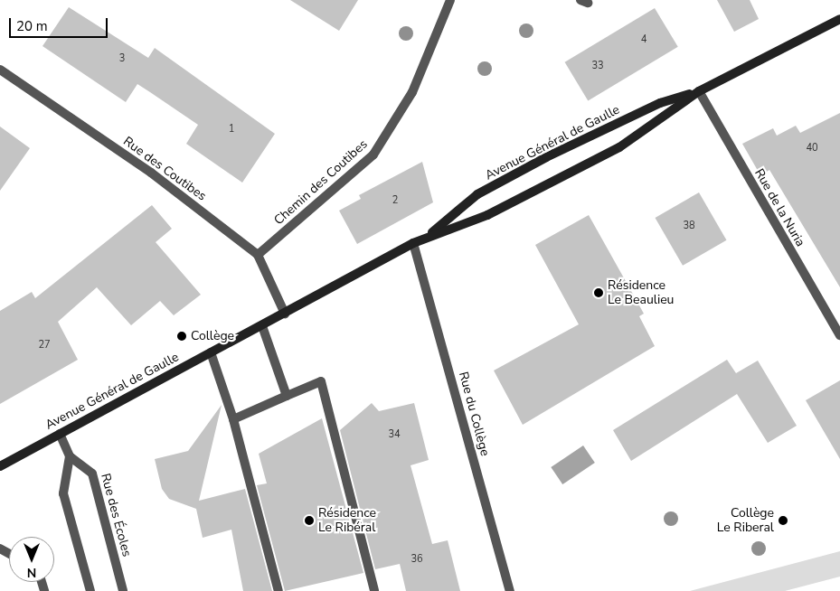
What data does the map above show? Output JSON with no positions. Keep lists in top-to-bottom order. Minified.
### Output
{"streets":{"main road":["Avenue Général de Gaulle"],"street":["Rue des Coutibes","Chemin des Coutibes","Rue de la Nuria","Rue du Collège","Rue des Écoles"]},"crossings":[["Avenue Général de Gaulle","Rue des Coutibes"],["Avenue Général de Gaulle","Rue de la Nuria"],["Avenue Général de Gaulle","Rue du Collège"],["Avenue Général de Gaulle","Rue des Écoles"],["Rue des Coutibes","Chemin des Coutibes"]],"places":["Résidence Le Beaulieu","Collège","Résidence Le Ribéral","Collège Le Riberal"],"house_numbers":["4","3","33","1","40","2","38","27","34","36"],"scale_bar":"20 m","north":"bottom"}
